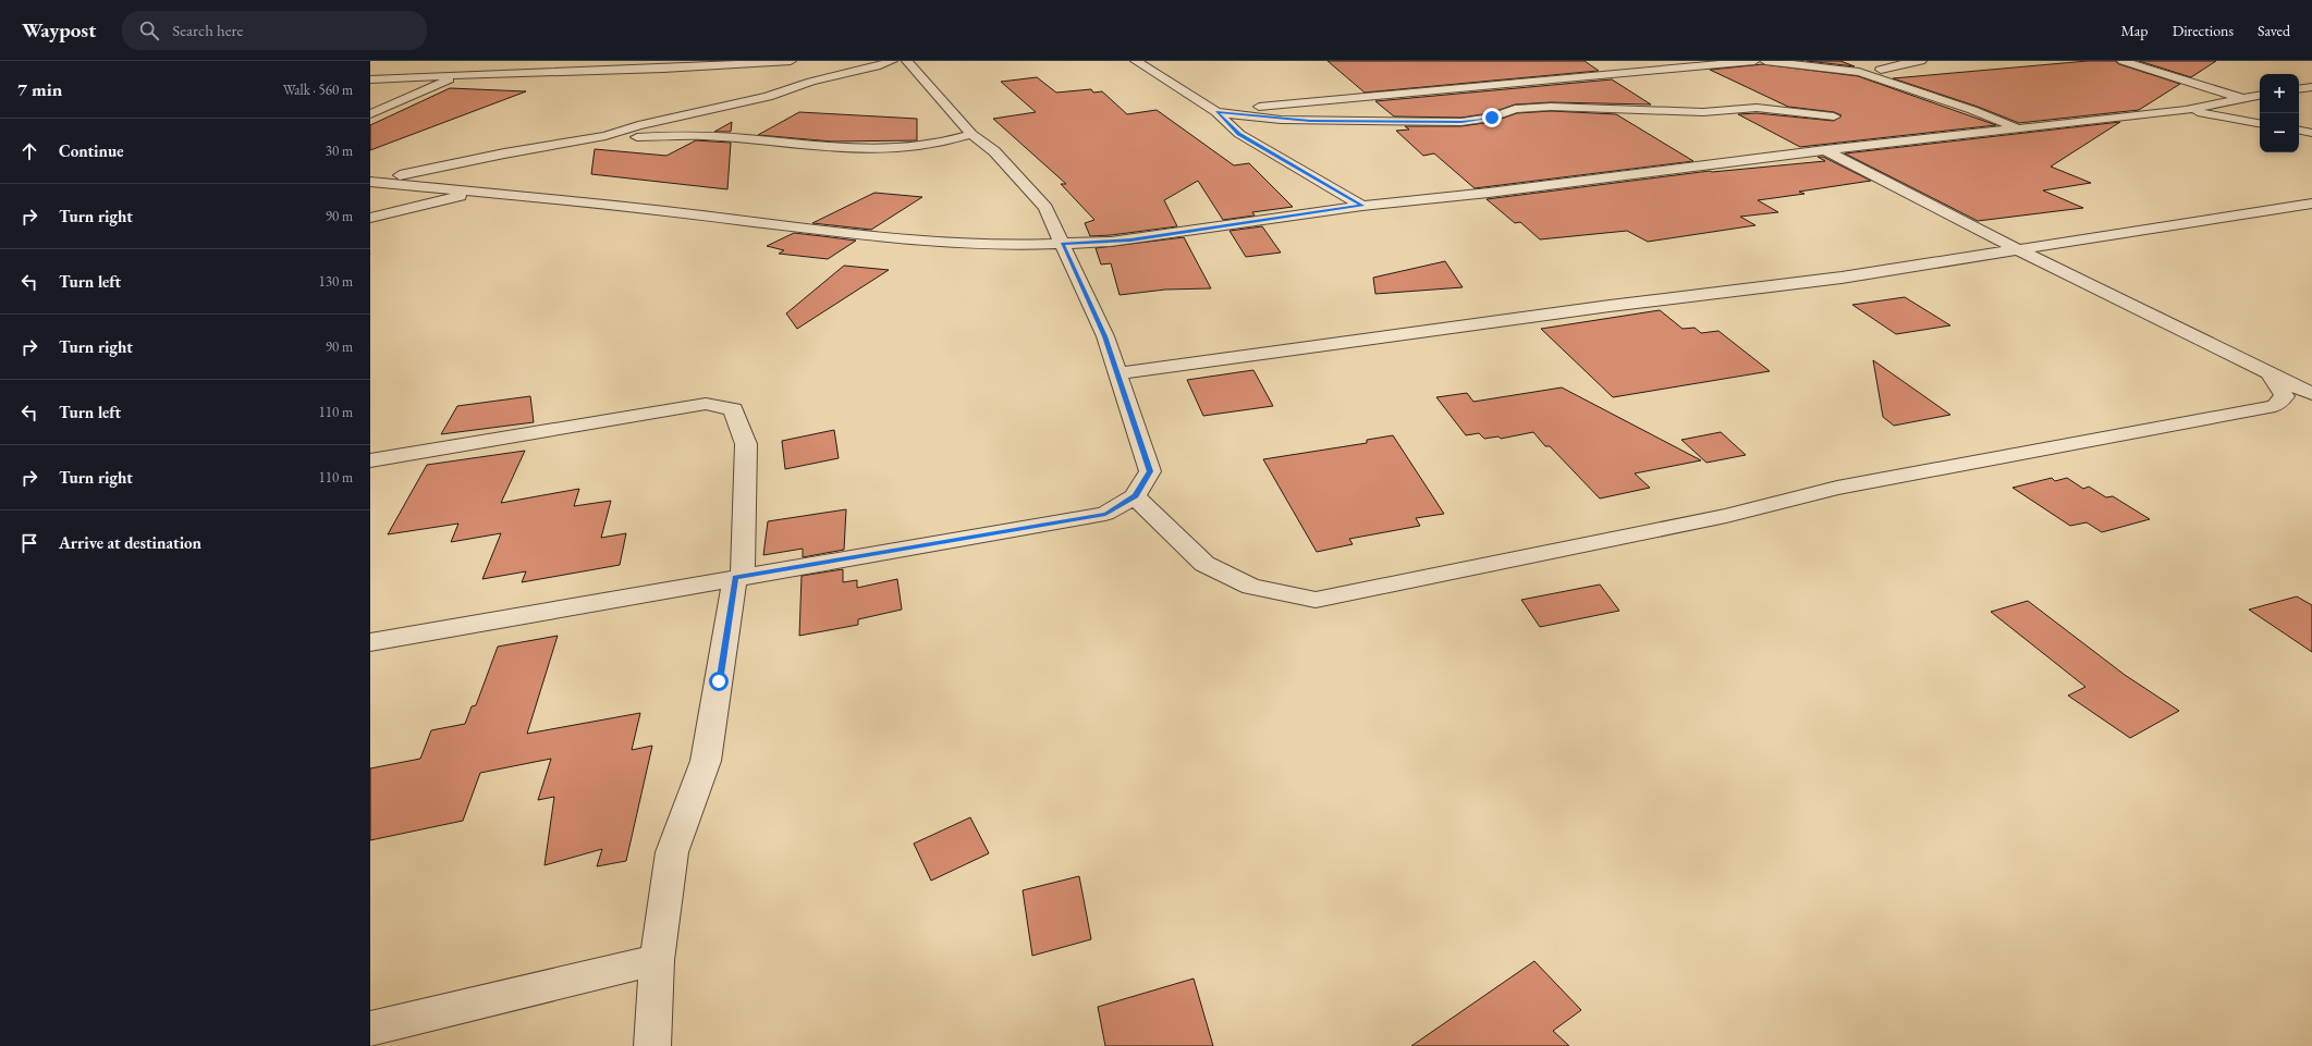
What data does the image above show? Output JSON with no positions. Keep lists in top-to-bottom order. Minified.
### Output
{"page":{"header":"Waypost","search":"Search here","nav":["Map","Directions","Saved"],"heading":["7 min","Walk · 560 m"],"map_buttons":["+","−"],"list":[["Continue","30 m"],["Turn right","90 m"],["Turn left","130 m"],["Turn right","90 m"],["Turn left","110 m"],["Turn right","110 m"],"Arrive at destination"]}}
